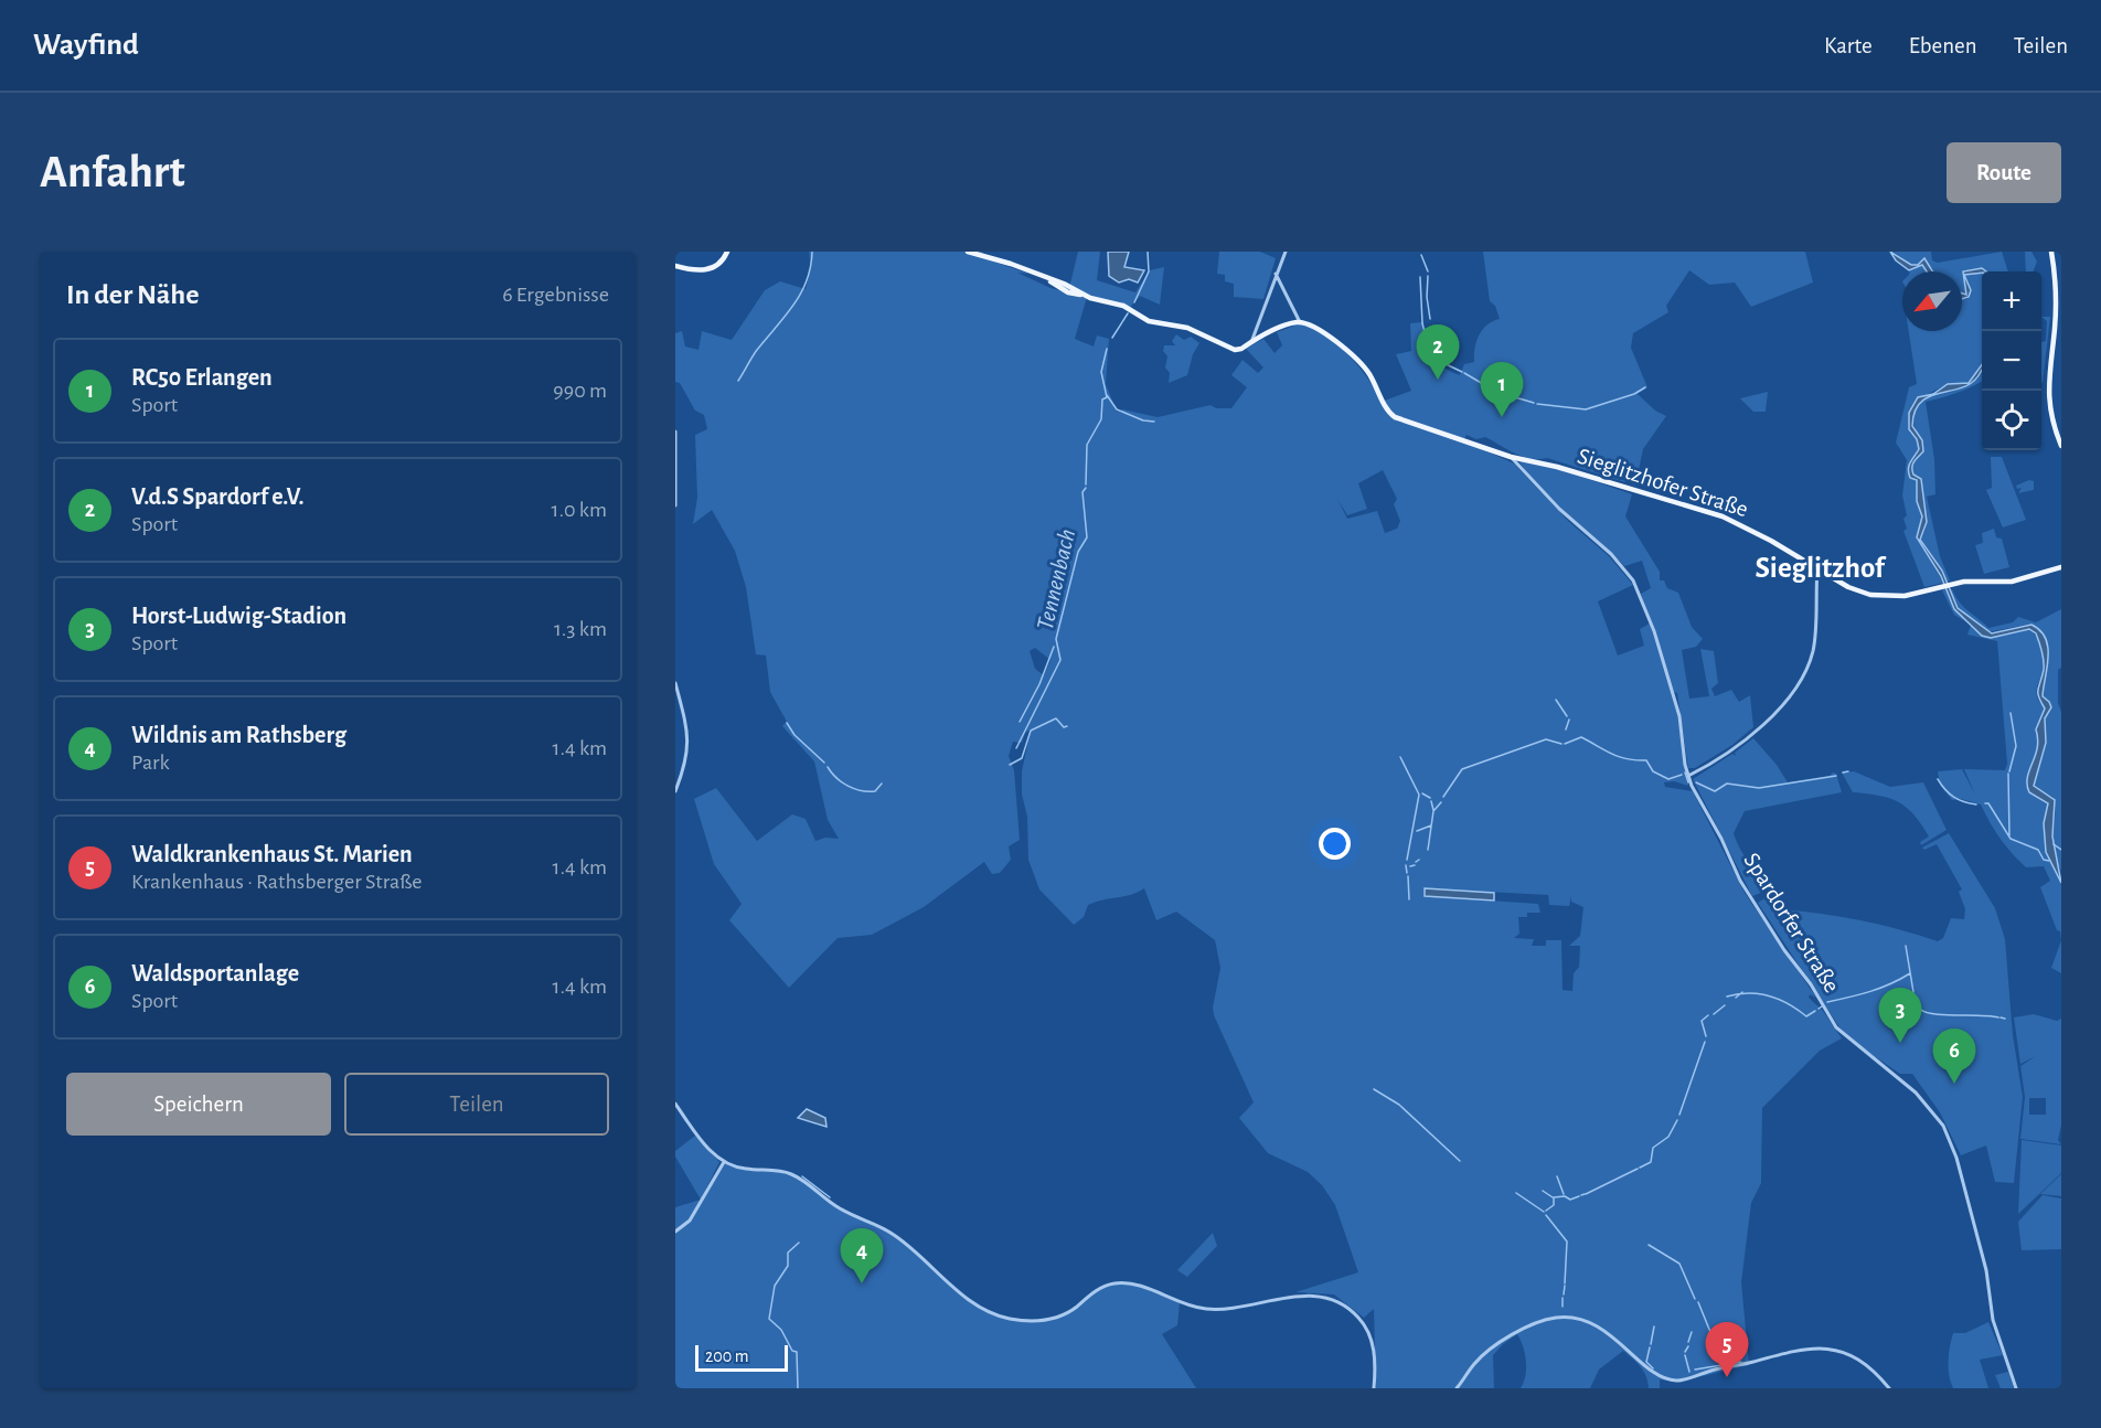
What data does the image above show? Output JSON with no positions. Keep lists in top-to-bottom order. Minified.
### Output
{"streets":{"main road":["Sieglitzhofer Straße","Spardorfer Straße"]},"crossings":[["Sieglitzhofer Straße","Spardorfer Straße"]],"districts":["Sieglitzhof"],"water":["Tennenbach"],"scale_bar":"200 m","north":"bottom left","page":{"header":"Wayfind","nav":["Karte","Ebenen","Teilen"],"buttons":["Route",["Speichern","Teilen"]],"title":"Anfahrt","heading":["In der Nähe","6 Ergebnisse"],"map_buttons":["+","−"],"pins":["2","1","3","6","4","5"],"list":[{"mark":"1","name":"RC50 Erlangen","note":"Sport","value":"990 m"},{"mark":"2","name":"V.d.S Spardorf e.V.","note":"Sport","value":"1.0 km"},{"mark":"3","name":"Horst-Ludwig-Stadion","note":"Sport","value":"1.3 km"},{"mark":"4","name":"Wildnis am Rathsberg","note":"Park","value":"1.4 km"},{"mark":"5","name":"Waldkrankenhaus St. Marien","note":"Krankenhaus · Rathsberger Straße","value":"1.4 km"},{"mark":"6","name":"Waldsportanlage","note":"Sport","value":"1.4 km"}],"scale":"200 m"}}
